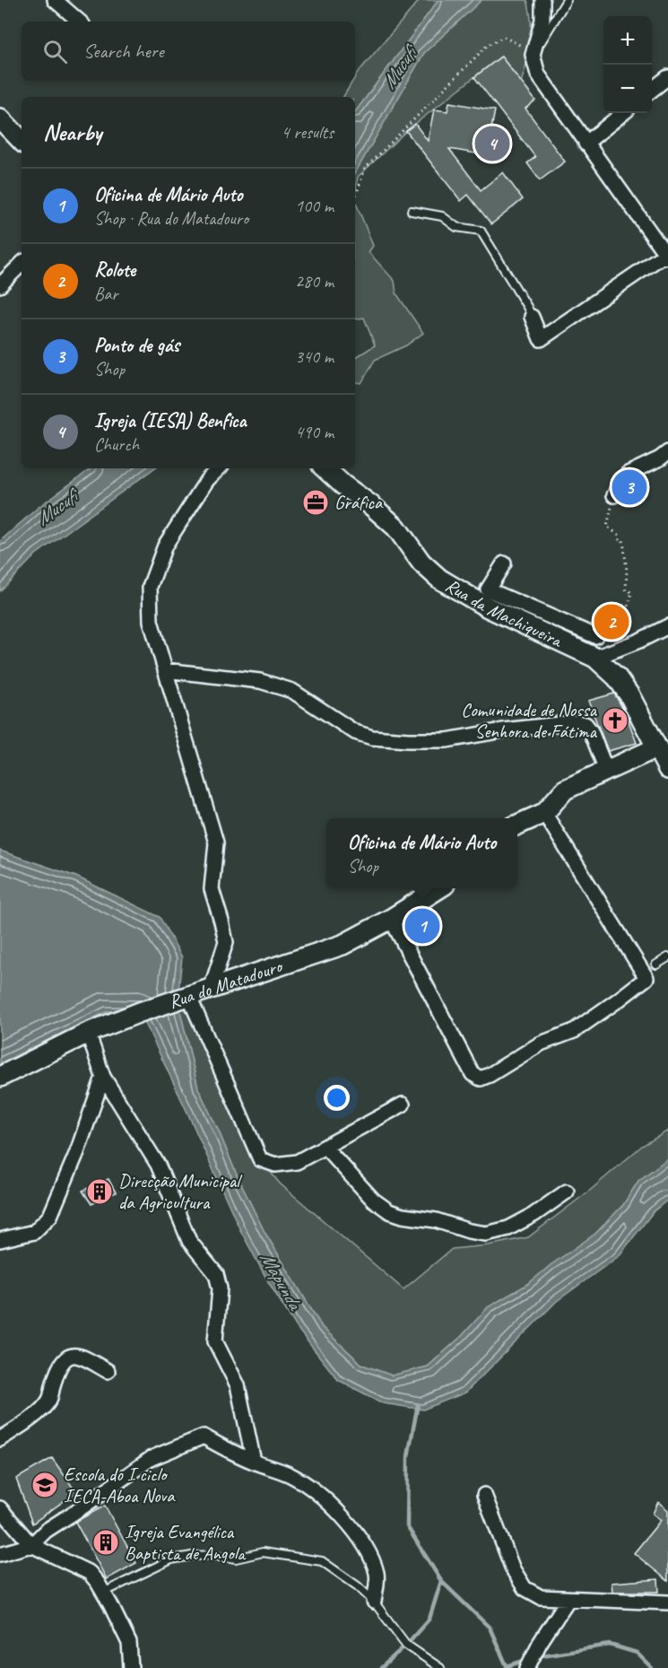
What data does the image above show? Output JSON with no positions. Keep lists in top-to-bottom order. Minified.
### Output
{"streets":{"street":["Rua da Machiqueira","Rua do Matadouro"]},"water":["Mucufi","Mapunda"],"places":{"office":["Gráfica"],"church":["Comunidade de Nossa Senhora de Fátima"],"building":["Direcção Municipal da Agricultura","Igreja Evangélica Baptista de Angola"],"school or university":["Escola do I ciclo IECA-Aboa Nova"]},"page":{"map_buttons":["+","−"],"search":"Search here","heading":["Nearby","4 results"],"pins":["4","3","2","1"],"list":[{"mark":"1","name":"Oficina de Mário Auto","note":"Shop · Rua do Matadouro","value":"100 m"},{"mark":"2","name":"Rolote","note":"Bar","value":"280 m"},{"mark":"3","name":"Ponto de gás","note":"Shop","value":"340 m"},{"mark":"4","name":"Igreja (IESA) Benfica","note":"Church","value":"490 m"}],"popup":["Oficina de Mário Auto","Shop"]}}
